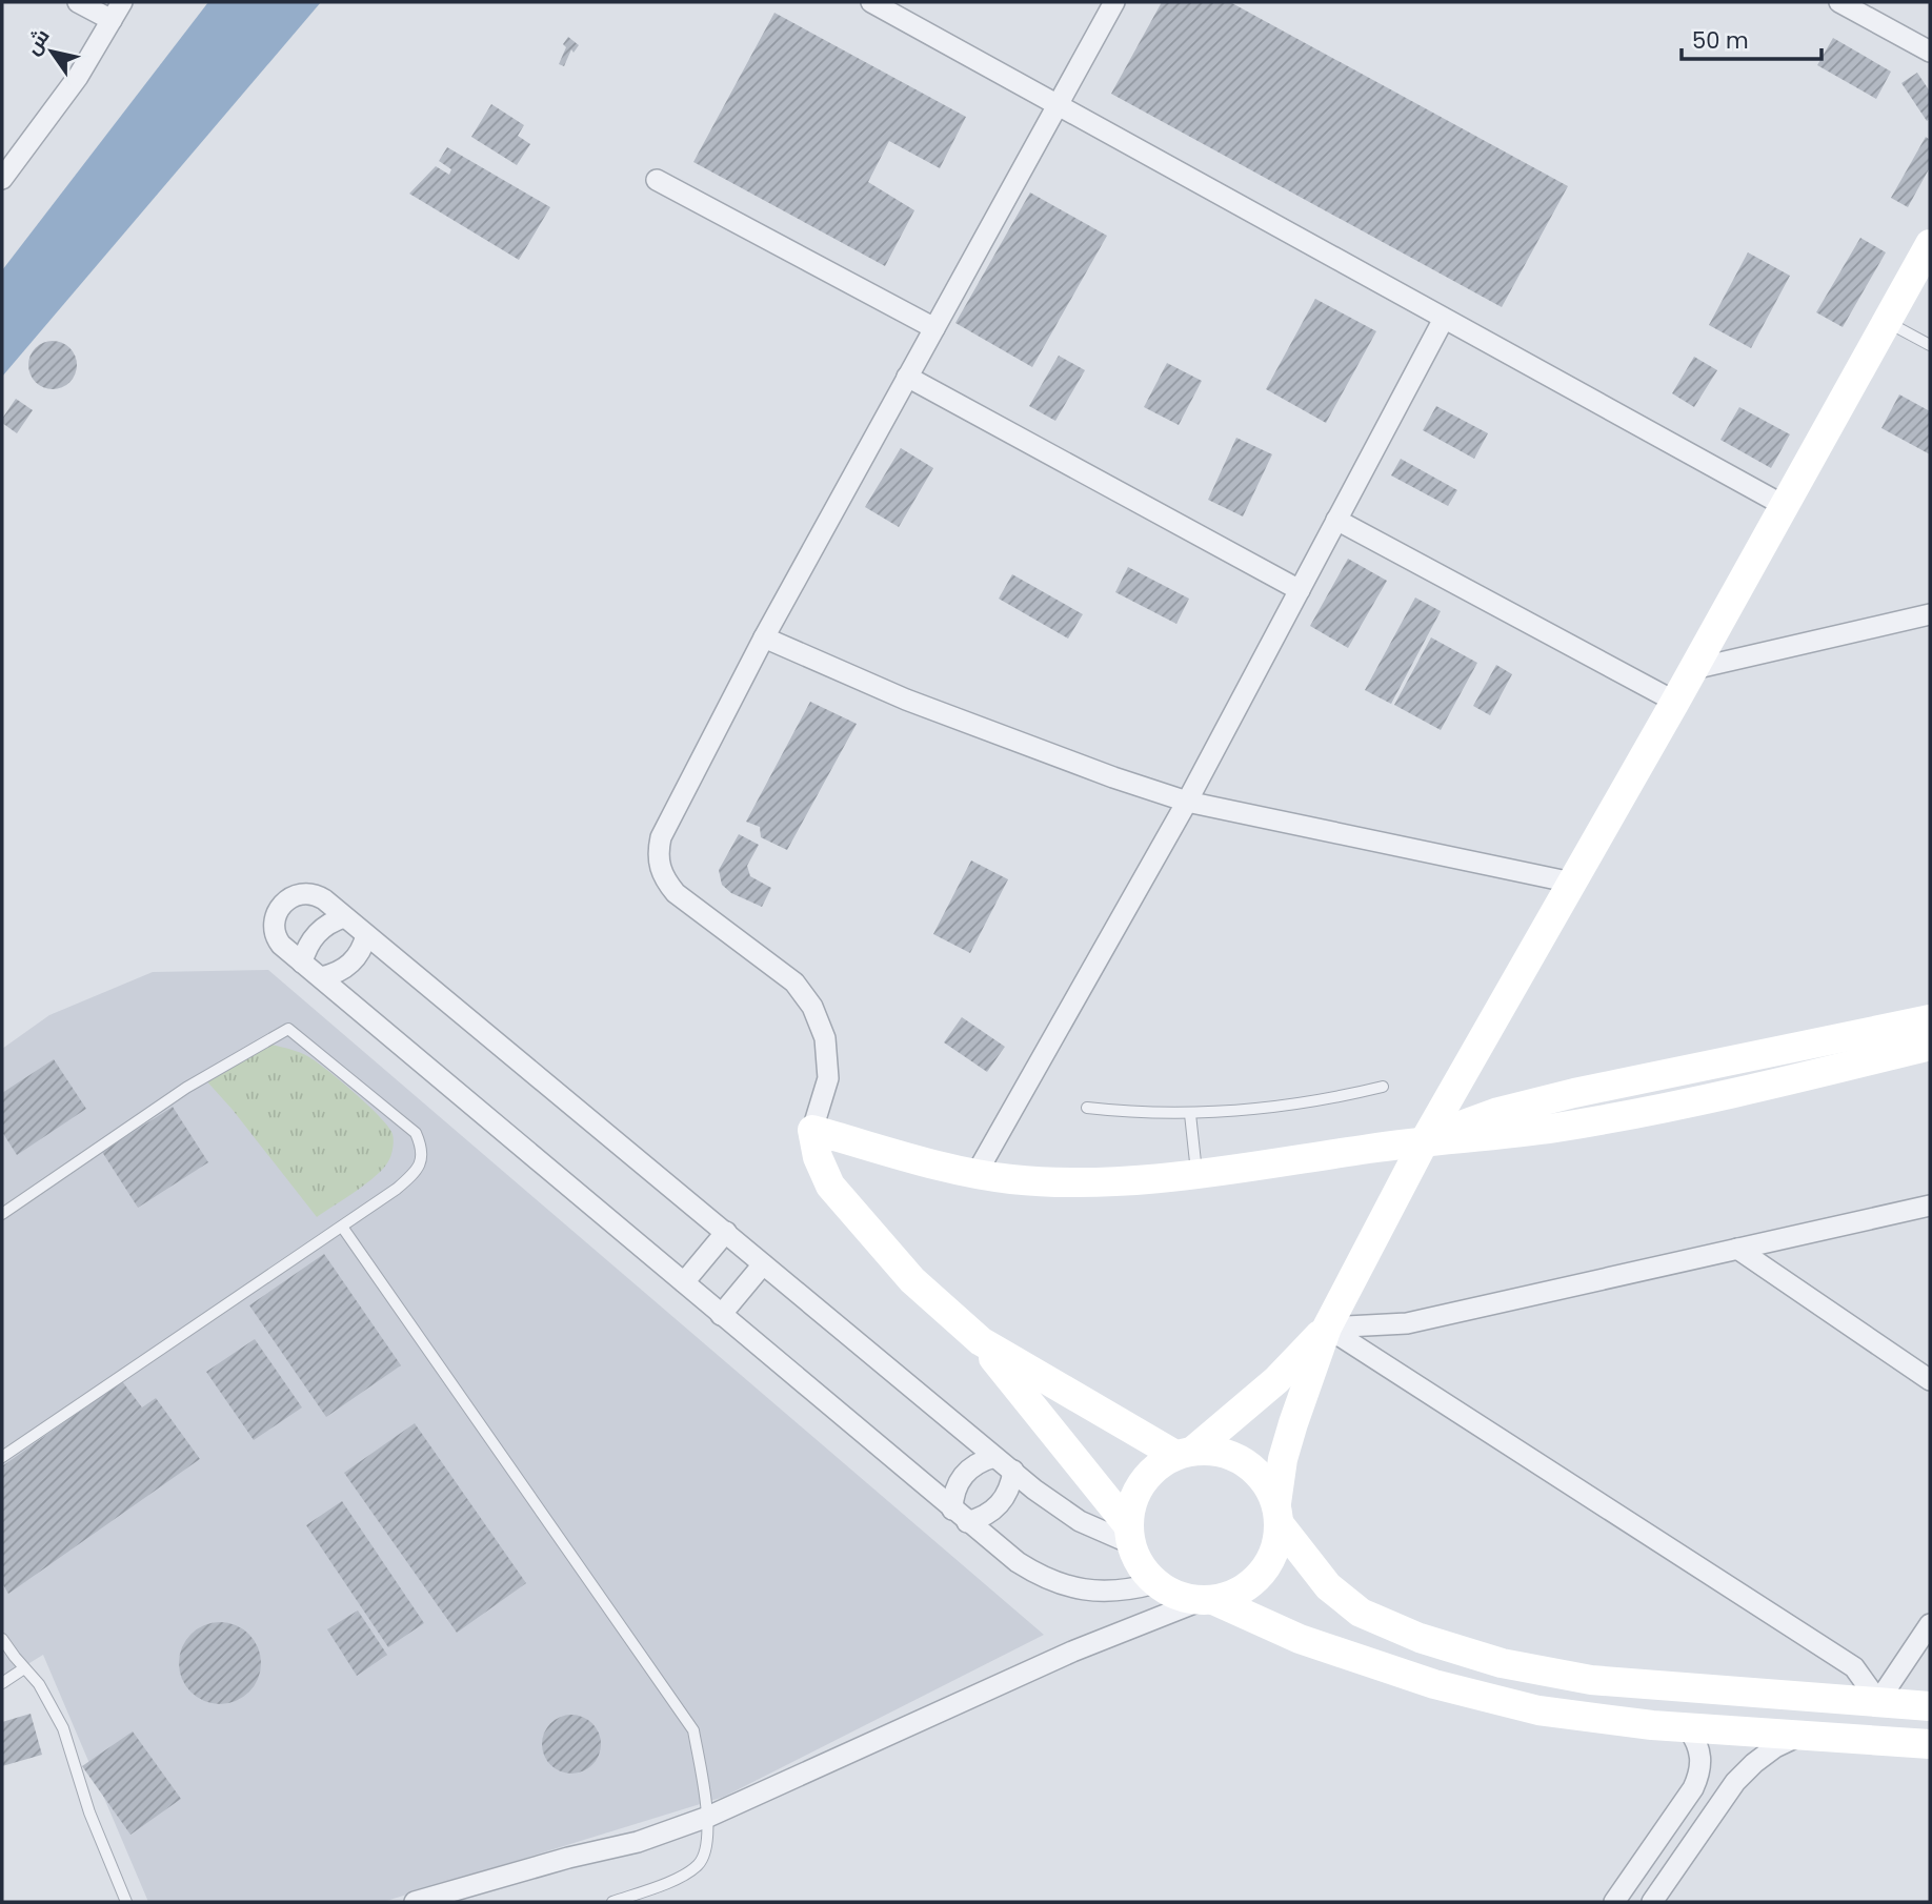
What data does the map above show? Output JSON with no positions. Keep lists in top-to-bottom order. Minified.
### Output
{"scale_bar":"50 m","north":"top left"}
